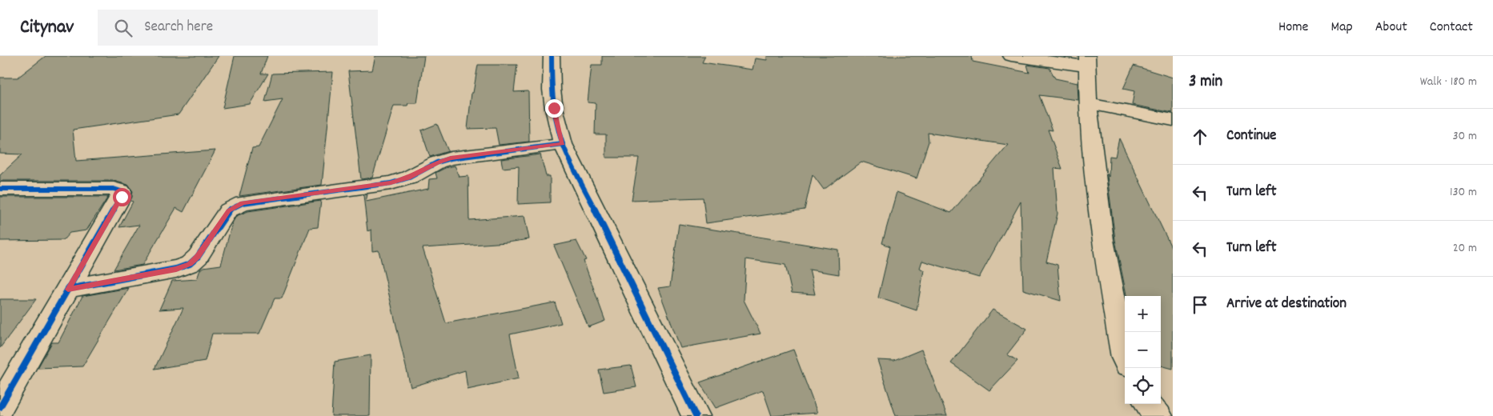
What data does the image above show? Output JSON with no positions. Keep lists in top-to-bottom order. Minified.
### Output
{"page":{"header":"Citynav","search":"Search here","nav":["Home","Map","About","Contact"],"heading":["3 min","Walk · 180 m"],"list":[["Continue","30 m"],["Turn left","130 m"],["Turn left","20 m"],"Arrive at destination"],"map_buttons":["+","−"]}}
